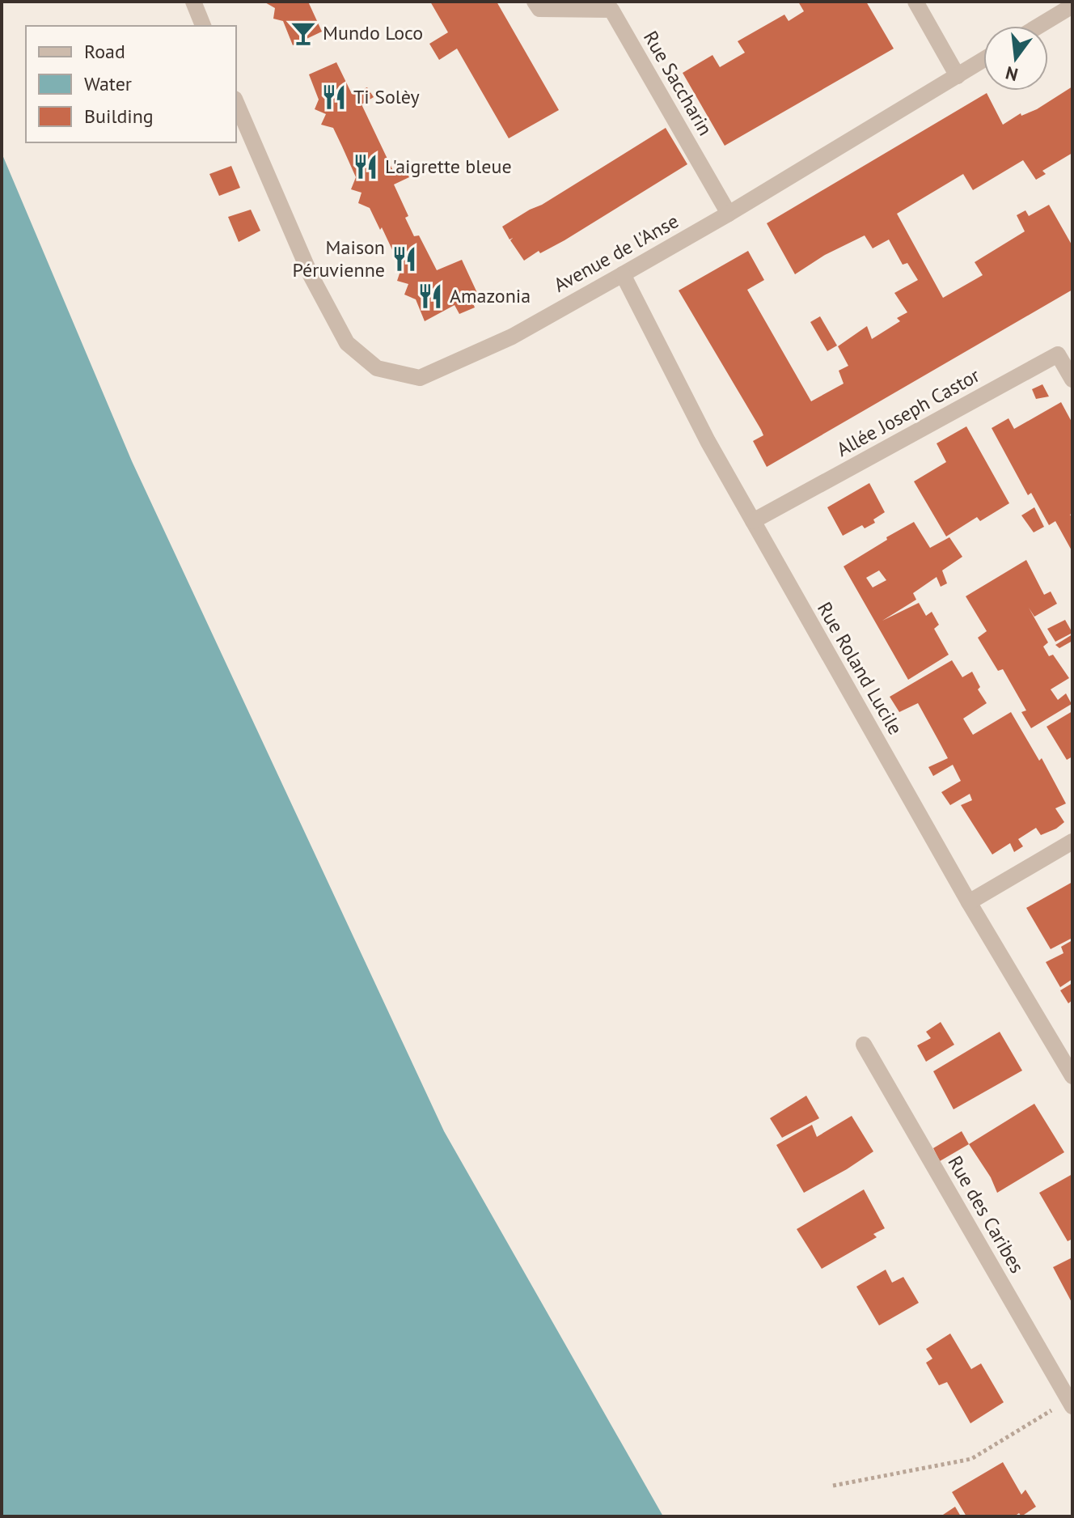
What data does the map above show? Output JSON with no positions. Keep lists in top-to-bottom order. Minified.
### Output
{"streets":{"street":["Rue Saccharin","Avenue de l'Anse","Allée Joseph Castor","Rue Roland Lucile","Rue des Caribes"]},"crossings":[["Rue Saccharin","Avenue de l'Anse"],["Avenue de l'Anse","Rue Roland Lucile"],["Allée Joseph Castor","Rue Roland Lucile"]],"places":{"bar":["Mundo Loco"],"restaurant":["Ti Solèy","L'aigrette bleue","Maison Péruvienne","Amazonia"]},"legend":["Road","Water","Building"],"north":"bottom"}
